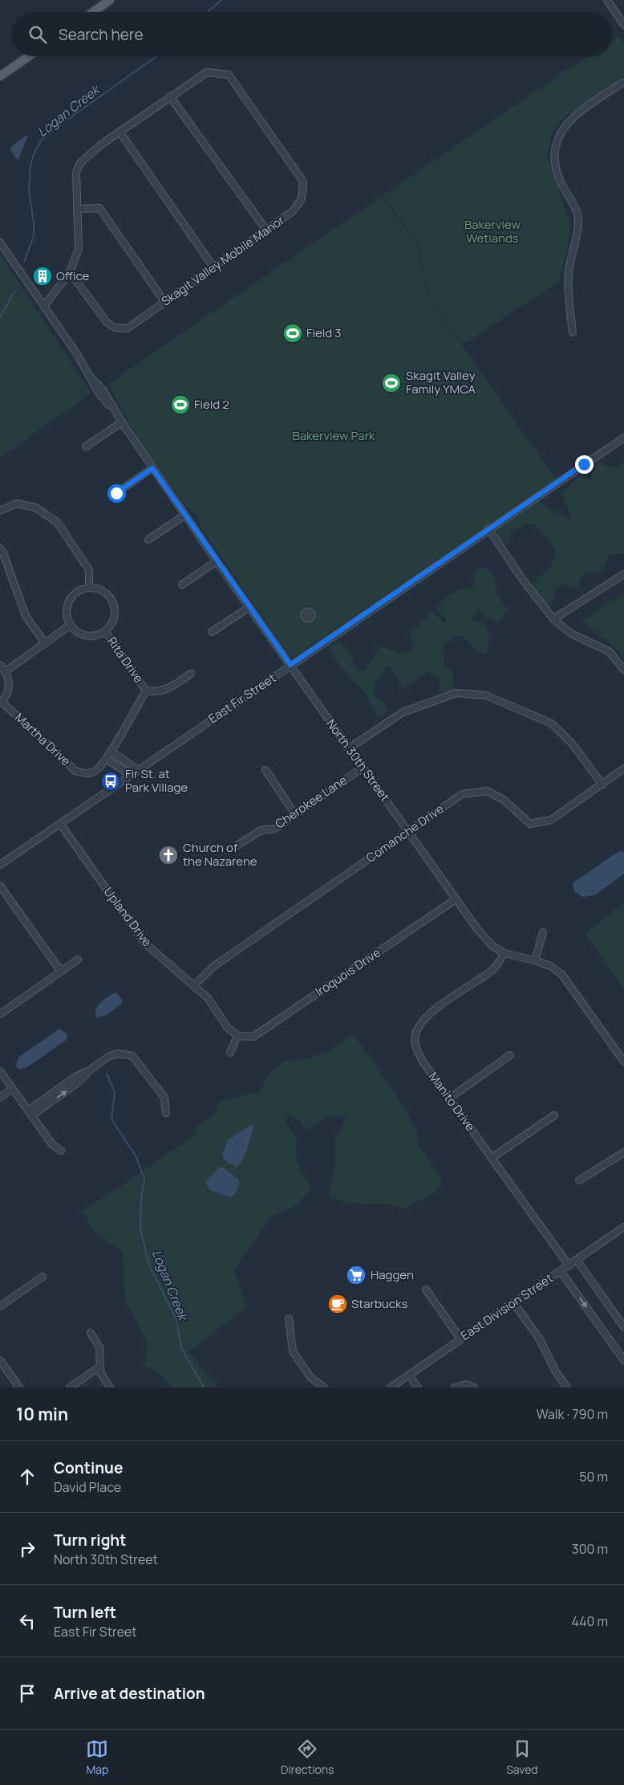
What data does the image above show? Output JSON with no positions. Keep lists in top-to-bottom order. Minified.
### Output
{"streets":{"street":["Skagit Valley Mobile Manor","Rita Drive","East Fir Street","Martha Drive","North 30th Street","Cherokee Lane","Comanche Drive","Upland Drive","Iroquois Drive","Manito Drive","East Division Street"]},"crossings":[["Skagit Valley Mobile Manor","North 30th Street"],["Rita Drive","Martha Drive"],["East Fir Street","North 30th Street"],["East Fir Street","Upland Drive"],["North 30th Street","Cherokee Lane"],["North 30th Street","Comanche Drive"],["North 30th Street","Iroquois Drive"],["North 30th Street","Manito Drive"],["Comanche Drive","Upland Drive"],["Upland Drive","Iroquois Drive"],["Manito Drive","East Division Street"]],"water":["Logan Creek"],"parks":["Bakerview Wetlands","Bakerview Park"],"places":{"building":["Office"],"sports":["Field 3","Skagit Valley Family YMCA","Field 2"],"bus stop":["Fir St. at Park Village"],"church":["Church of the Nazarene"],"supermarket":["Haggen"],"cafe":["Starbucks"]},"page":{"search":"Search here","heading":["10 min","Walk · 790 m"],"list":[["Continue","David Place","50 m"],["Turn right","North 30th Street","300 m"],["Turn left","East Fir Street","440 m"],"Arrive at destination"],"nav":["Map","Directions","Saved"]}}
